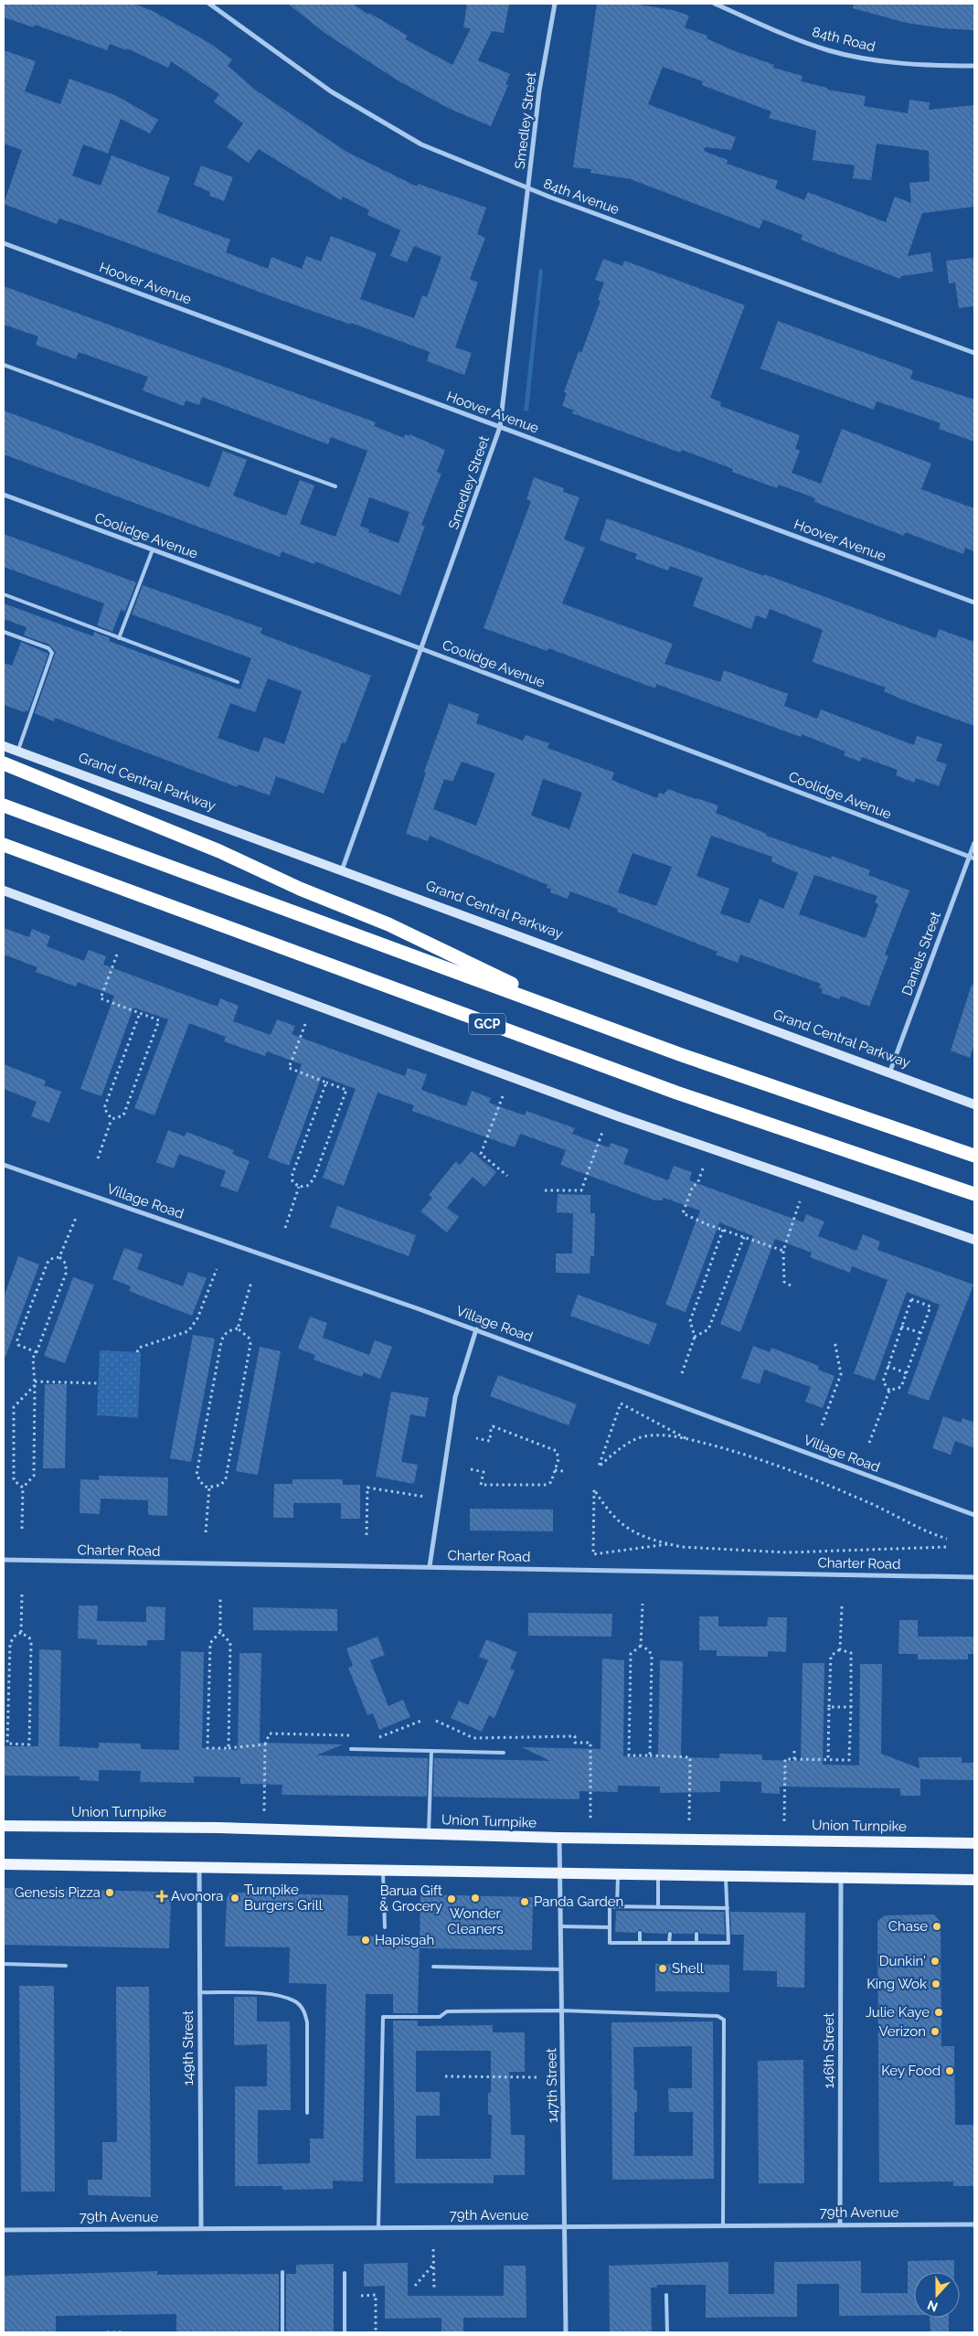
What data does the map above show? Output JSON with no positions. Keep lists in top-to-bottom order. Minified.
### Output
{"streets":{"highway":["GCP"],"main road":["Grand Central Parkway","Union Turnpike"],"street":["84th Road","Smedley Street","84th Avenue","Hoover Avenue","Coolidge Avenue","Daniels Street","Village Road","Charter Road","149th Street","146th Street","147th Street","79th Avenue"]},"crossings":[["Smedley Street","84th Avenue"],["Smedley Street","Hoover Avenue"],["Smedley Street","Coolidge Avenue"],["Smedley Street","Grand Central Parkway"],["Coolidge Avenue","Daniels Street"],["Grand Central Parkway","Daniels Street"],["Union Turnpike","147th Street"],["149th Street","79th Avenue"],["146th Street","79th Avenue"],["147th Street","79th Avenue"]],"places":{"other":["Genesis Pizza","Turnpike Burgers Grill","Wonder Cleaners","Barua Gift & Grocery","Panda Garden","Chase","Hapisgah","Dunkin'","Shell","King Wok","Julie Kaye","Verizon","Key Food"],"health":["Avonora"]},"north":"bottom"}
